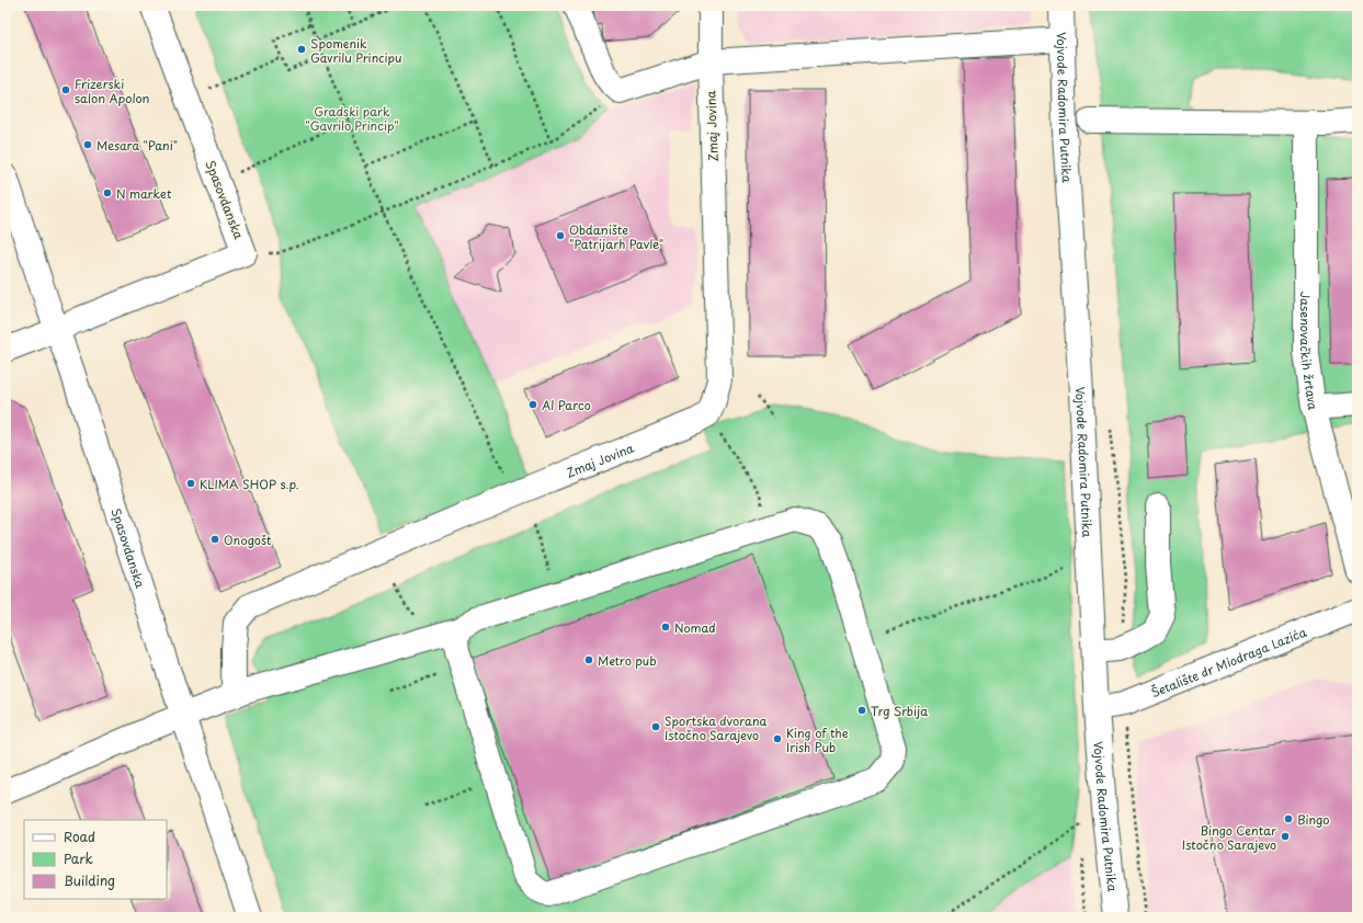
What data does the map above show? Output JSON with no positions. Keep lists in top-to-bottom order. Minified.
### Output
{"streets":{"street":["Vojvode Radomira Putnika","Zmaj Jovina","Spasovdanska","Jasenovačkih žrtava","Šetalište dr Miodraga Lazića"]},"crossings":[["Vojvode Radomira Putnika","Šetalište dr Miodraga Lazića"]],"parks":["Gradski park \"Gavrilo Princip\""],"places":["Spomenik Gavrilu Principu","Frizerski salon Apolon","Mesara \"Pani\"","N market","Obdanište \"Patrijarh Pavle\"","Al Parco","KLIMA SHOP s.p.","Onogošt","Nomad","Metro pub","Trg Srbija","Sportska dvorana Istočno Sarajevo","King of the Irish Pub","Bingo","Bingo Centar Istočno Sarajevo"],"legend":["Road","Park","Building"]}
